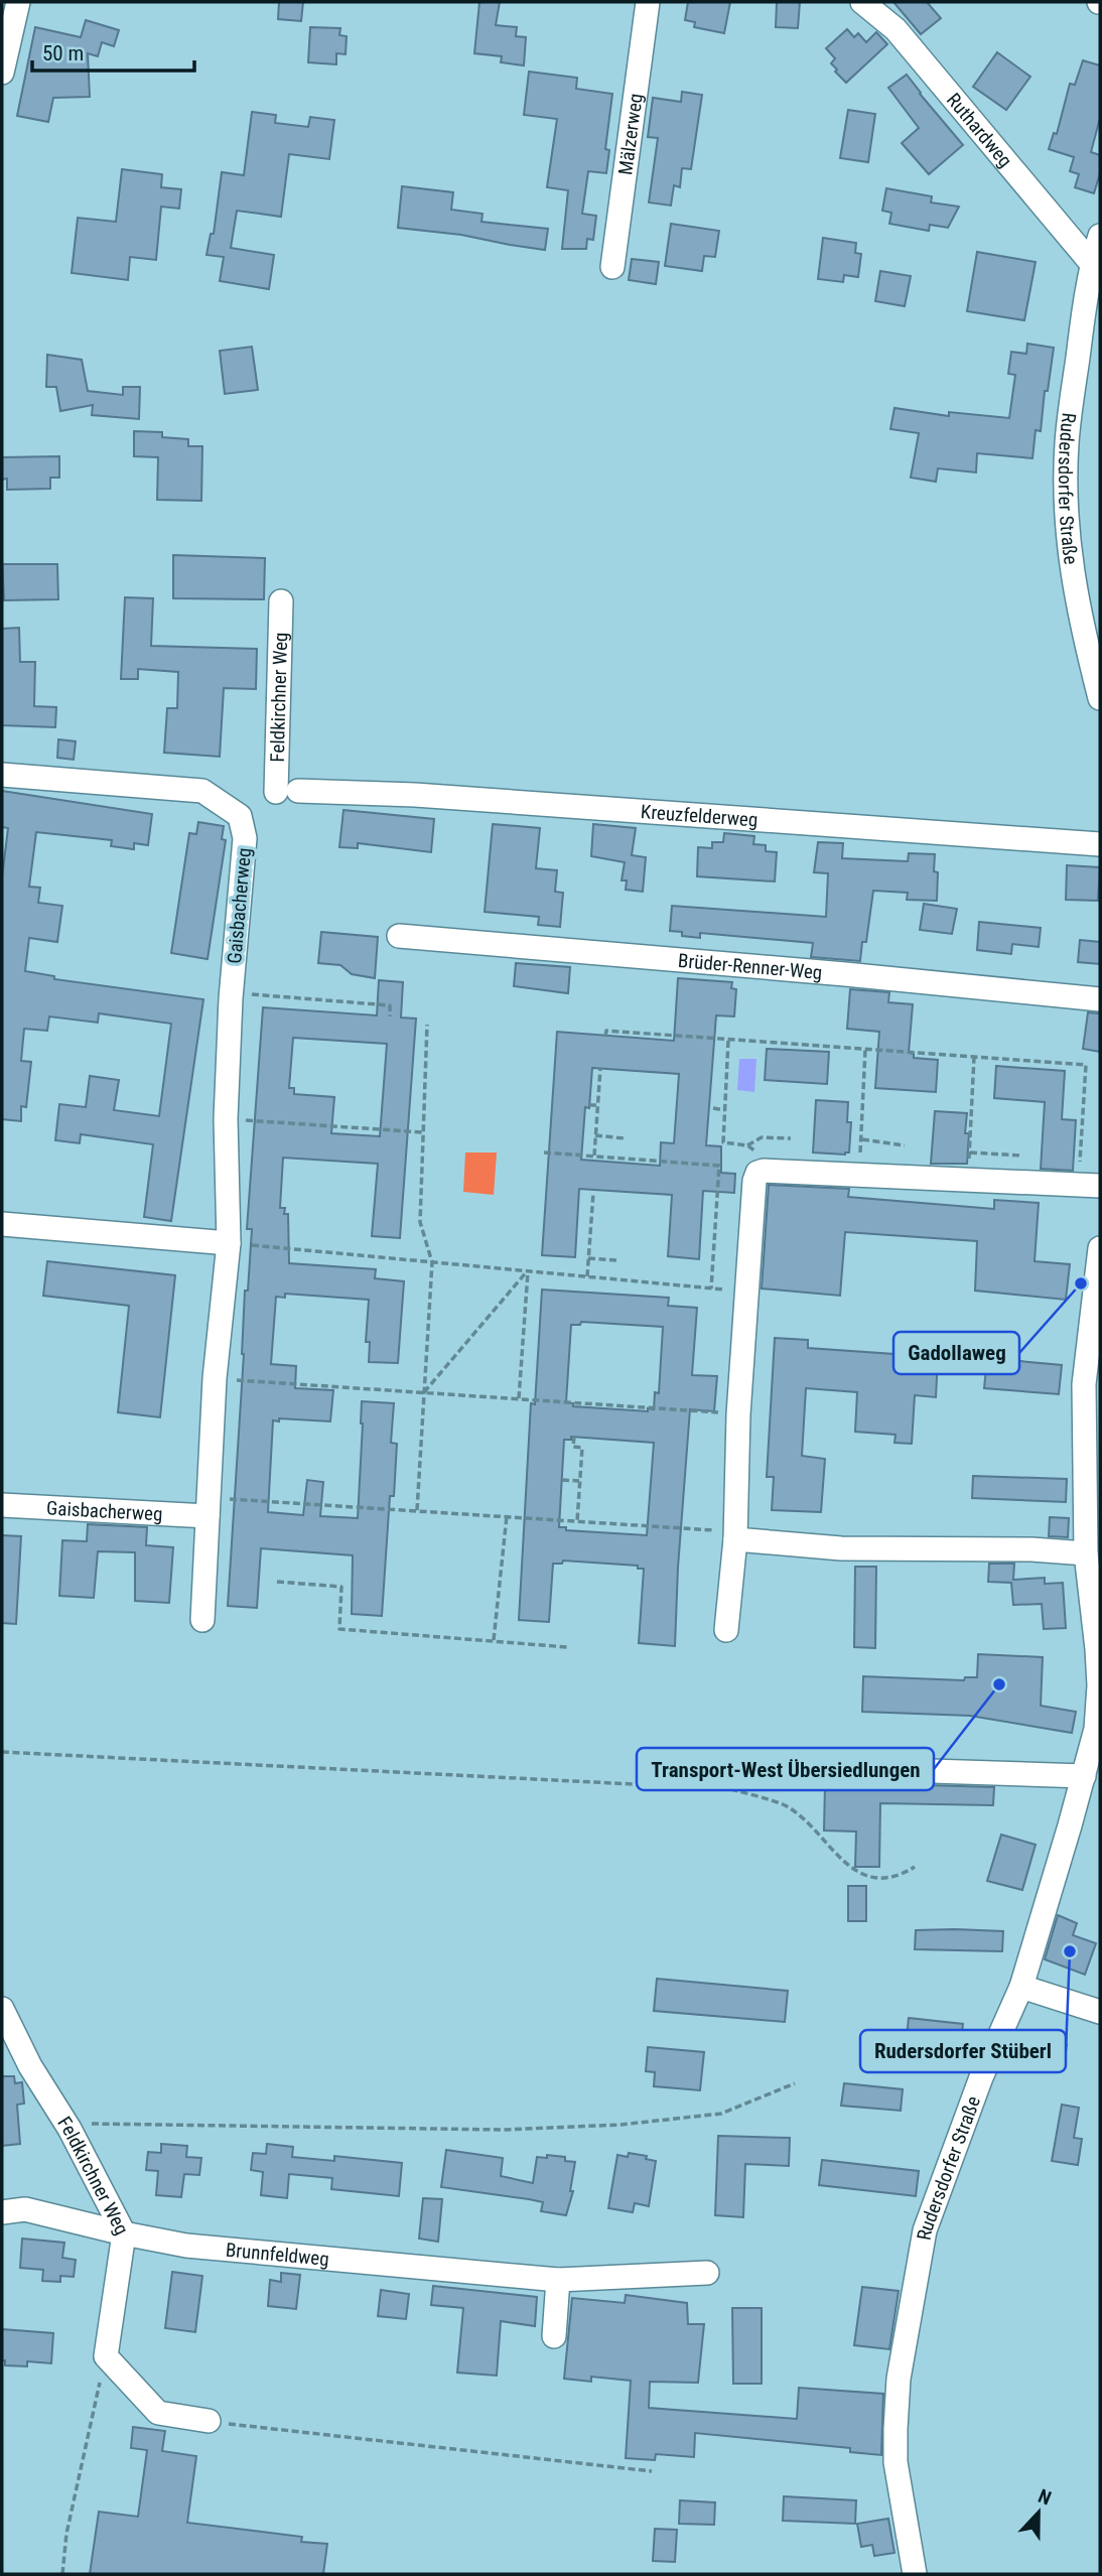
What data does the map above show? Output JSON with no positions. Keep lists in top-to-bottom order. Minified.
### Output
{"streets":{"street":["Ruthardweg","Mälzerweg","Rudersdorfer Straße","Feldkirchner Weg","Kreuzfelderweg","Gaisbacherweg","Brüder-Renner-Weg","Brunnfeldweg"]},"crossings":[["Ruthardweg","Rudersdorfer Straße"],["Feldkirchner Weg","Kreuzfelderweg"],["Feldkirchner Weg","Brunnfeldweg"]],"places":["Gadollaweg","Transport-West Übersiedlungen","Rudersdorfer Stüberl"],"scale_bar":"50 m","north":"top"}
